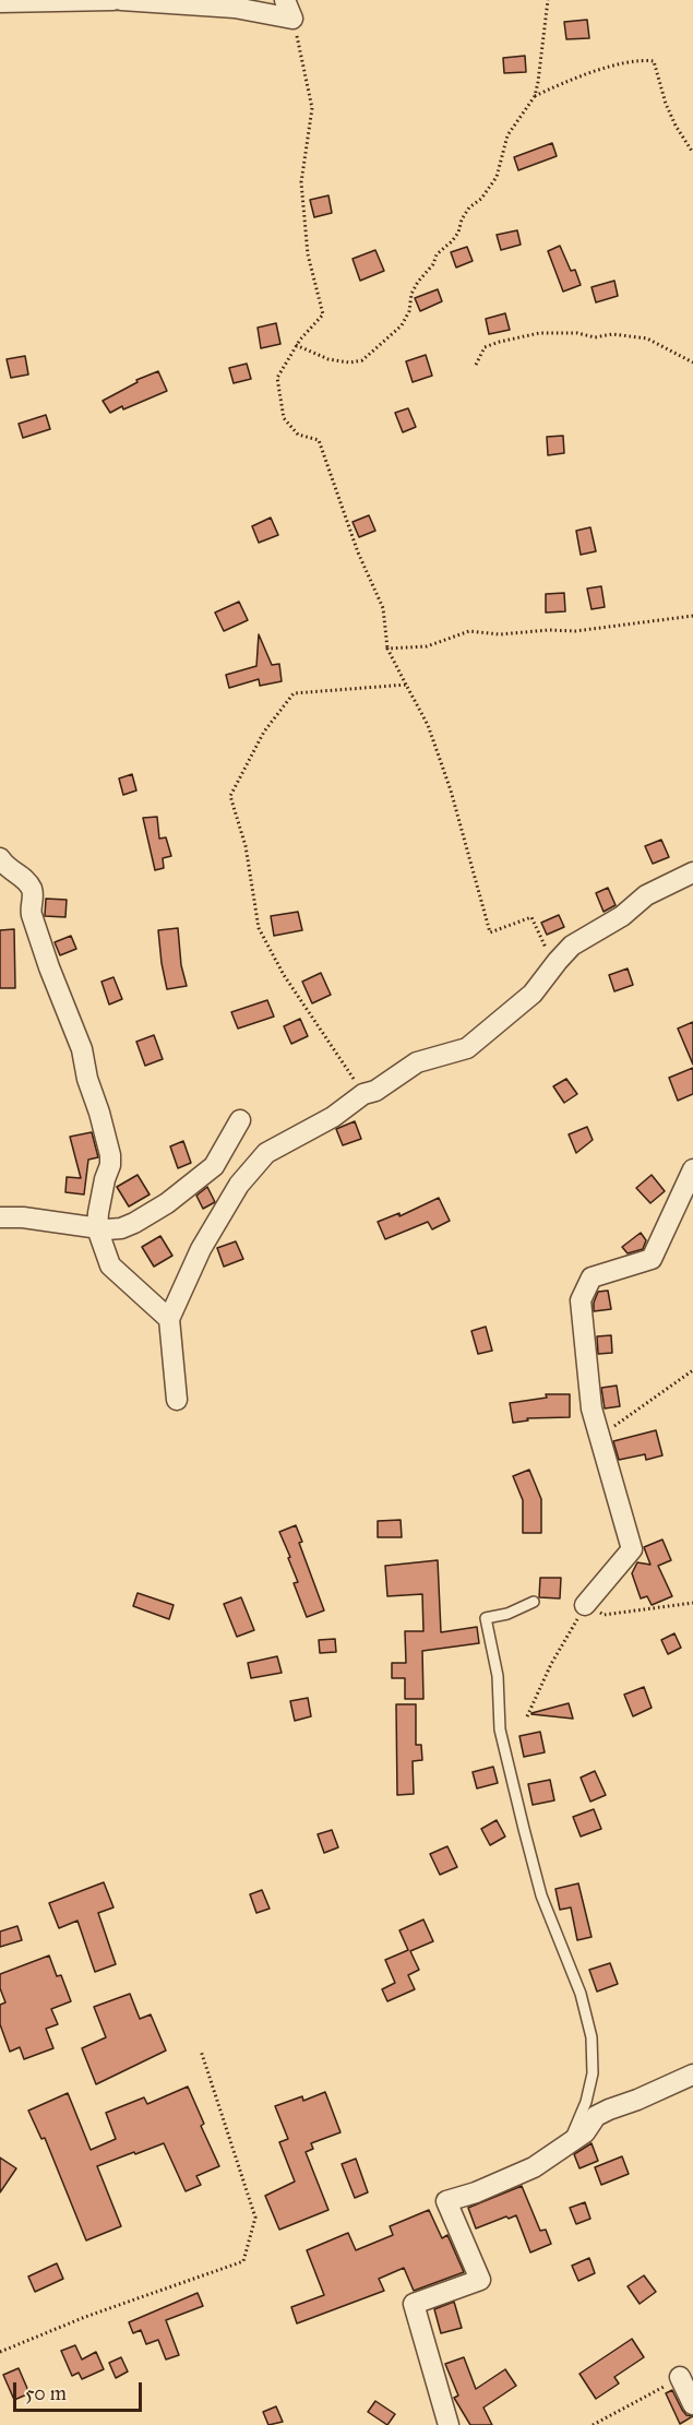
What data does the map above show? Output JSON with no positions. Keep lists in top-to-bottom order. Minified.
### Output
{"scale_bar":"50 m"}
